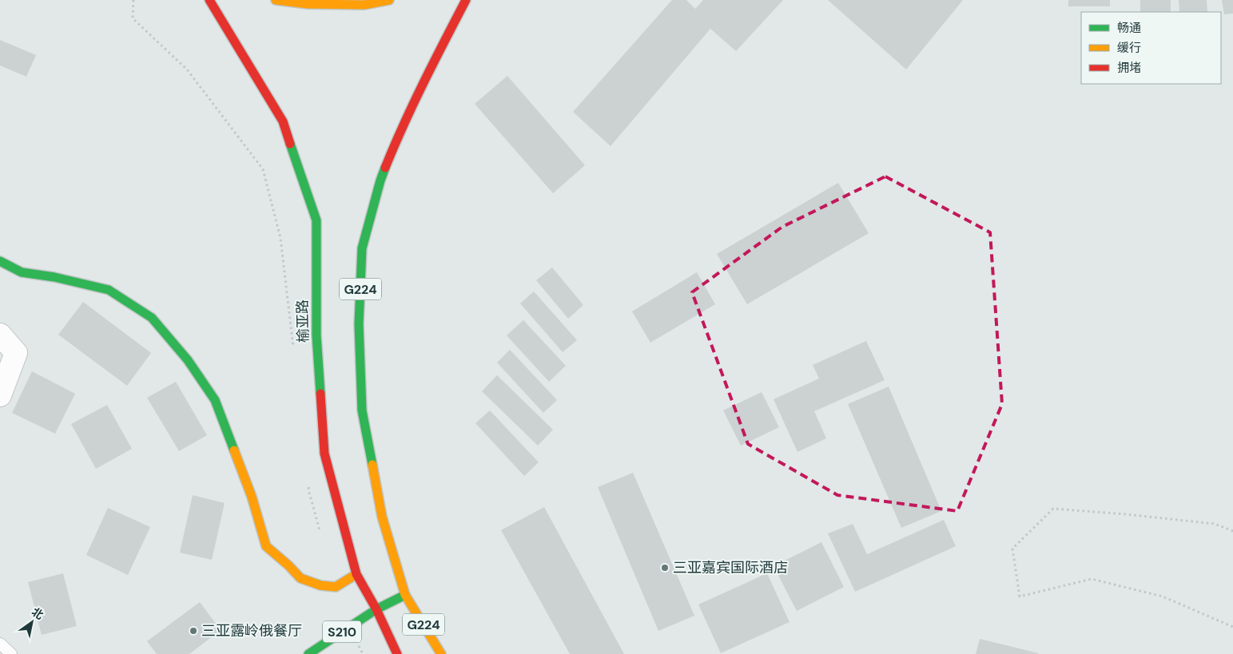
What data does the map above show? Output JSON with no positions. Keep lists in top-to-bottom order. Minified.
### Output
{"streets":{"main road":["G224","榆亚路","S210"]},"crossings":[["G224","S210"],["榆亚路","S210"]],"places":["三亚嘉宾国际酒店","三亚露岭俄餐厅"],"legend":["畅通","缓行","拥堵"],"north":"top right"}
